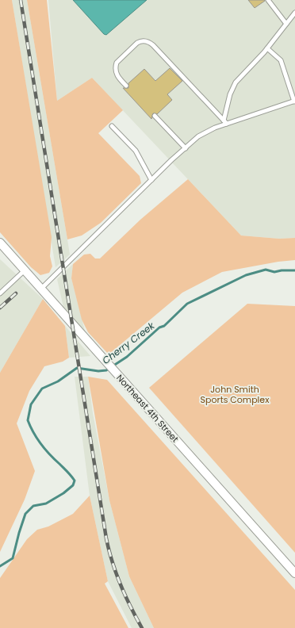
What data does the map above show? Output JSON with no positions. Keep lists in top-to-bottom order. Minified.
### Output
{"streets":{"street":["Northeast 4th Street"]},"water":["Cherry Creek"],"parks":["John Smith Sports Complex"]}
